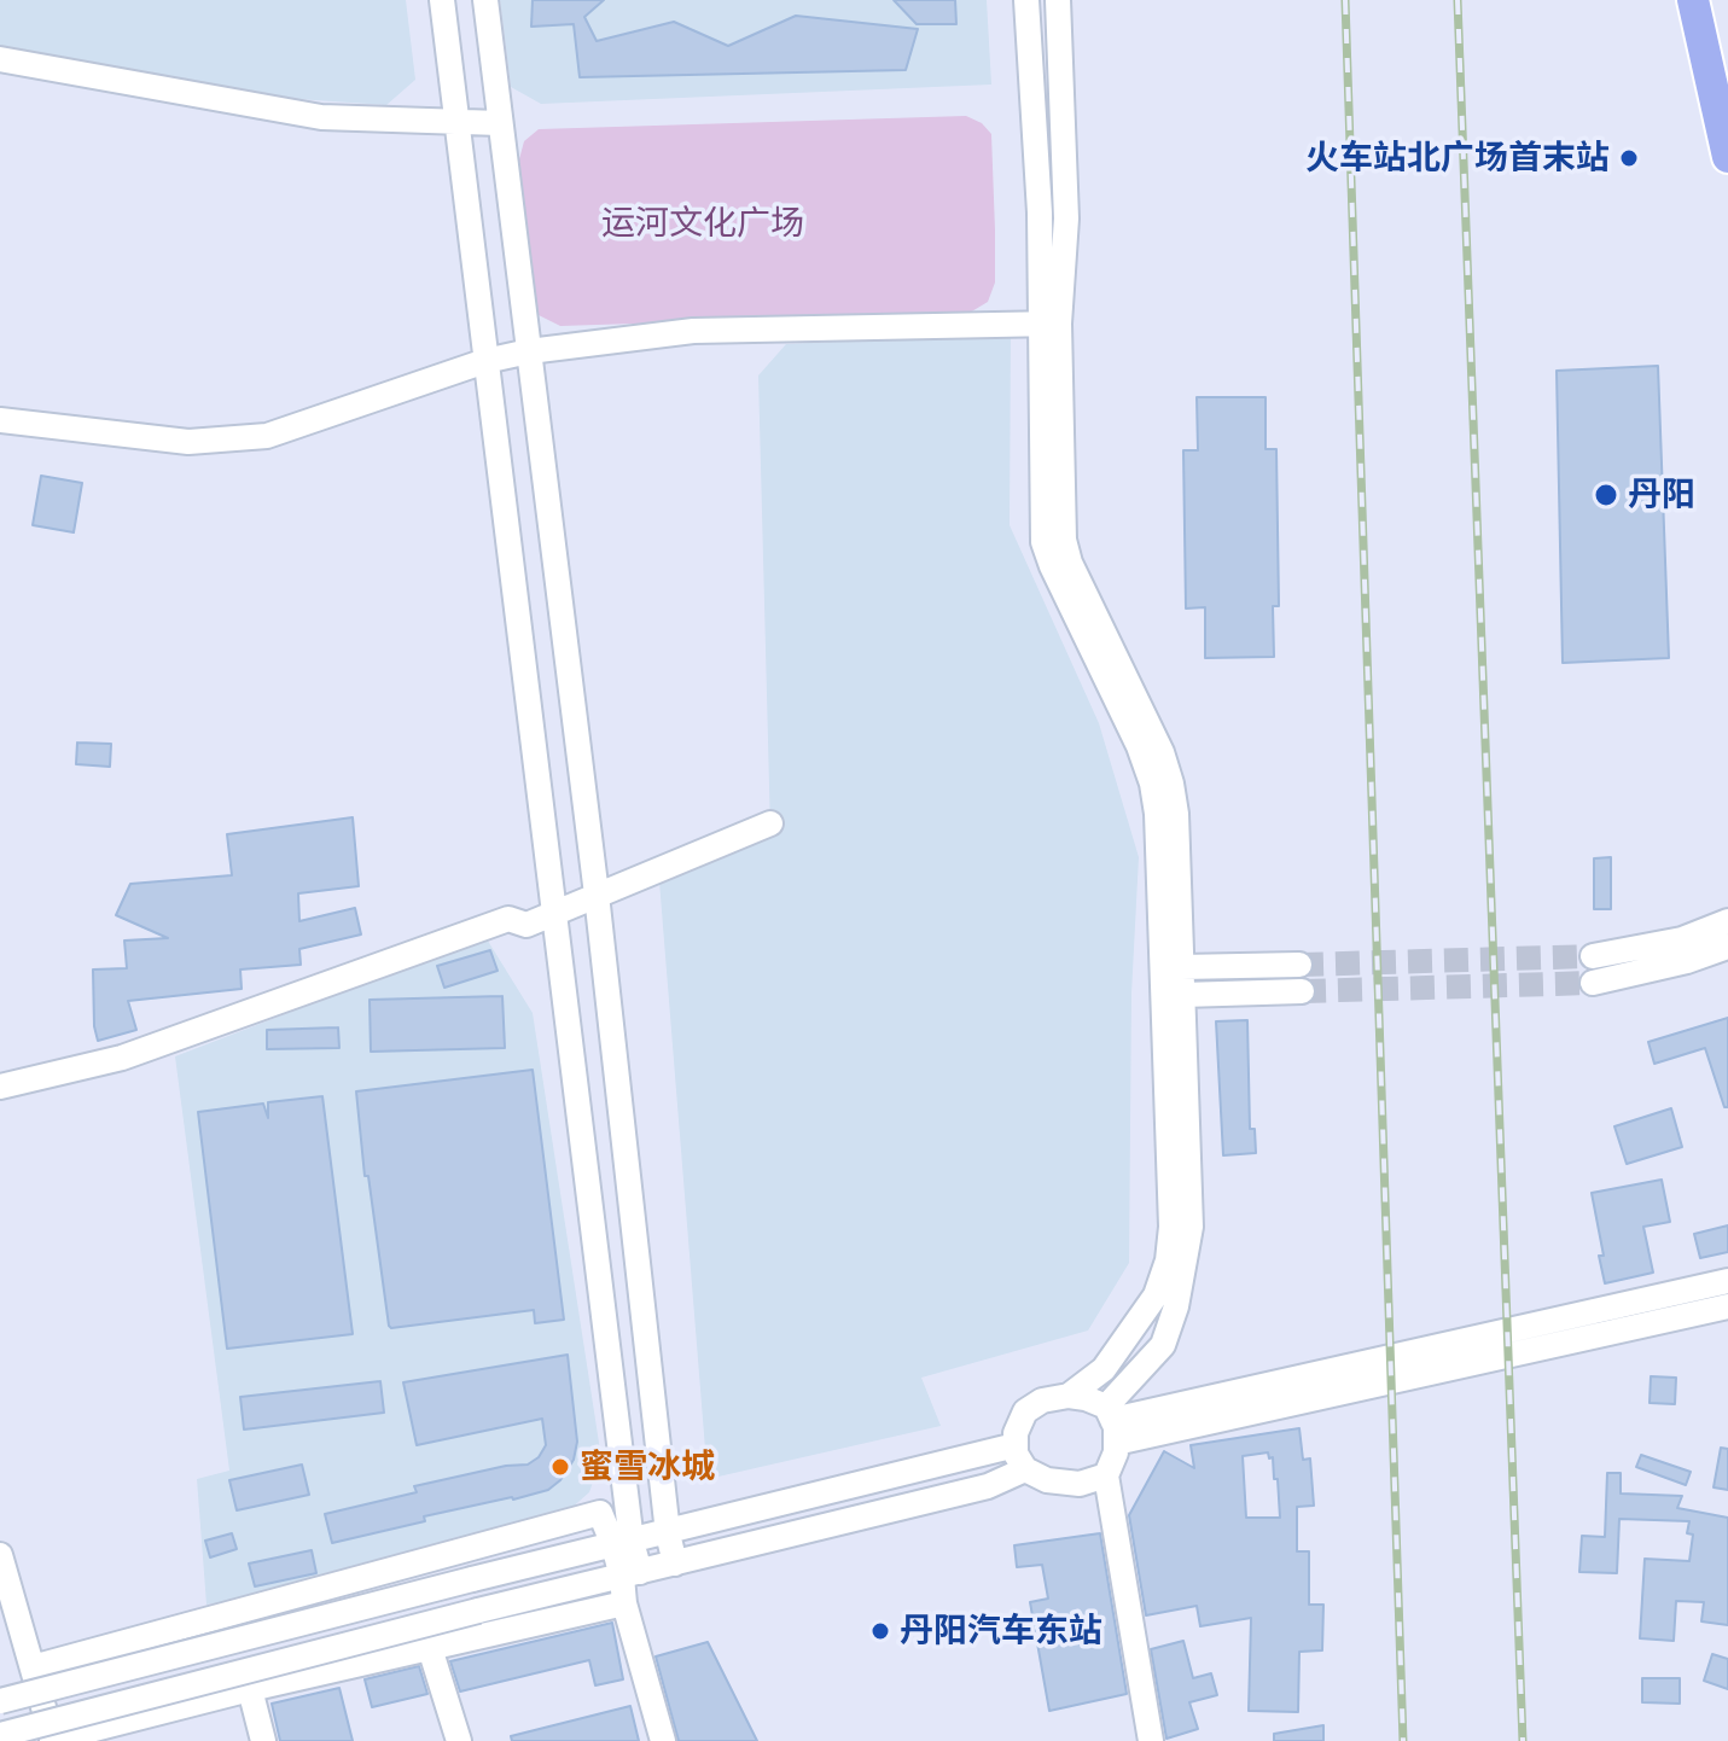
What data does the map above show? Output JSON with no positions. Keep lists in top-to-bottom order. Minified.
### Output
{"parks":["运河文化广场"],"places":["火车站北广场首末站","丹阳","蜜雪冰城","丹阳汽车东站"]}
